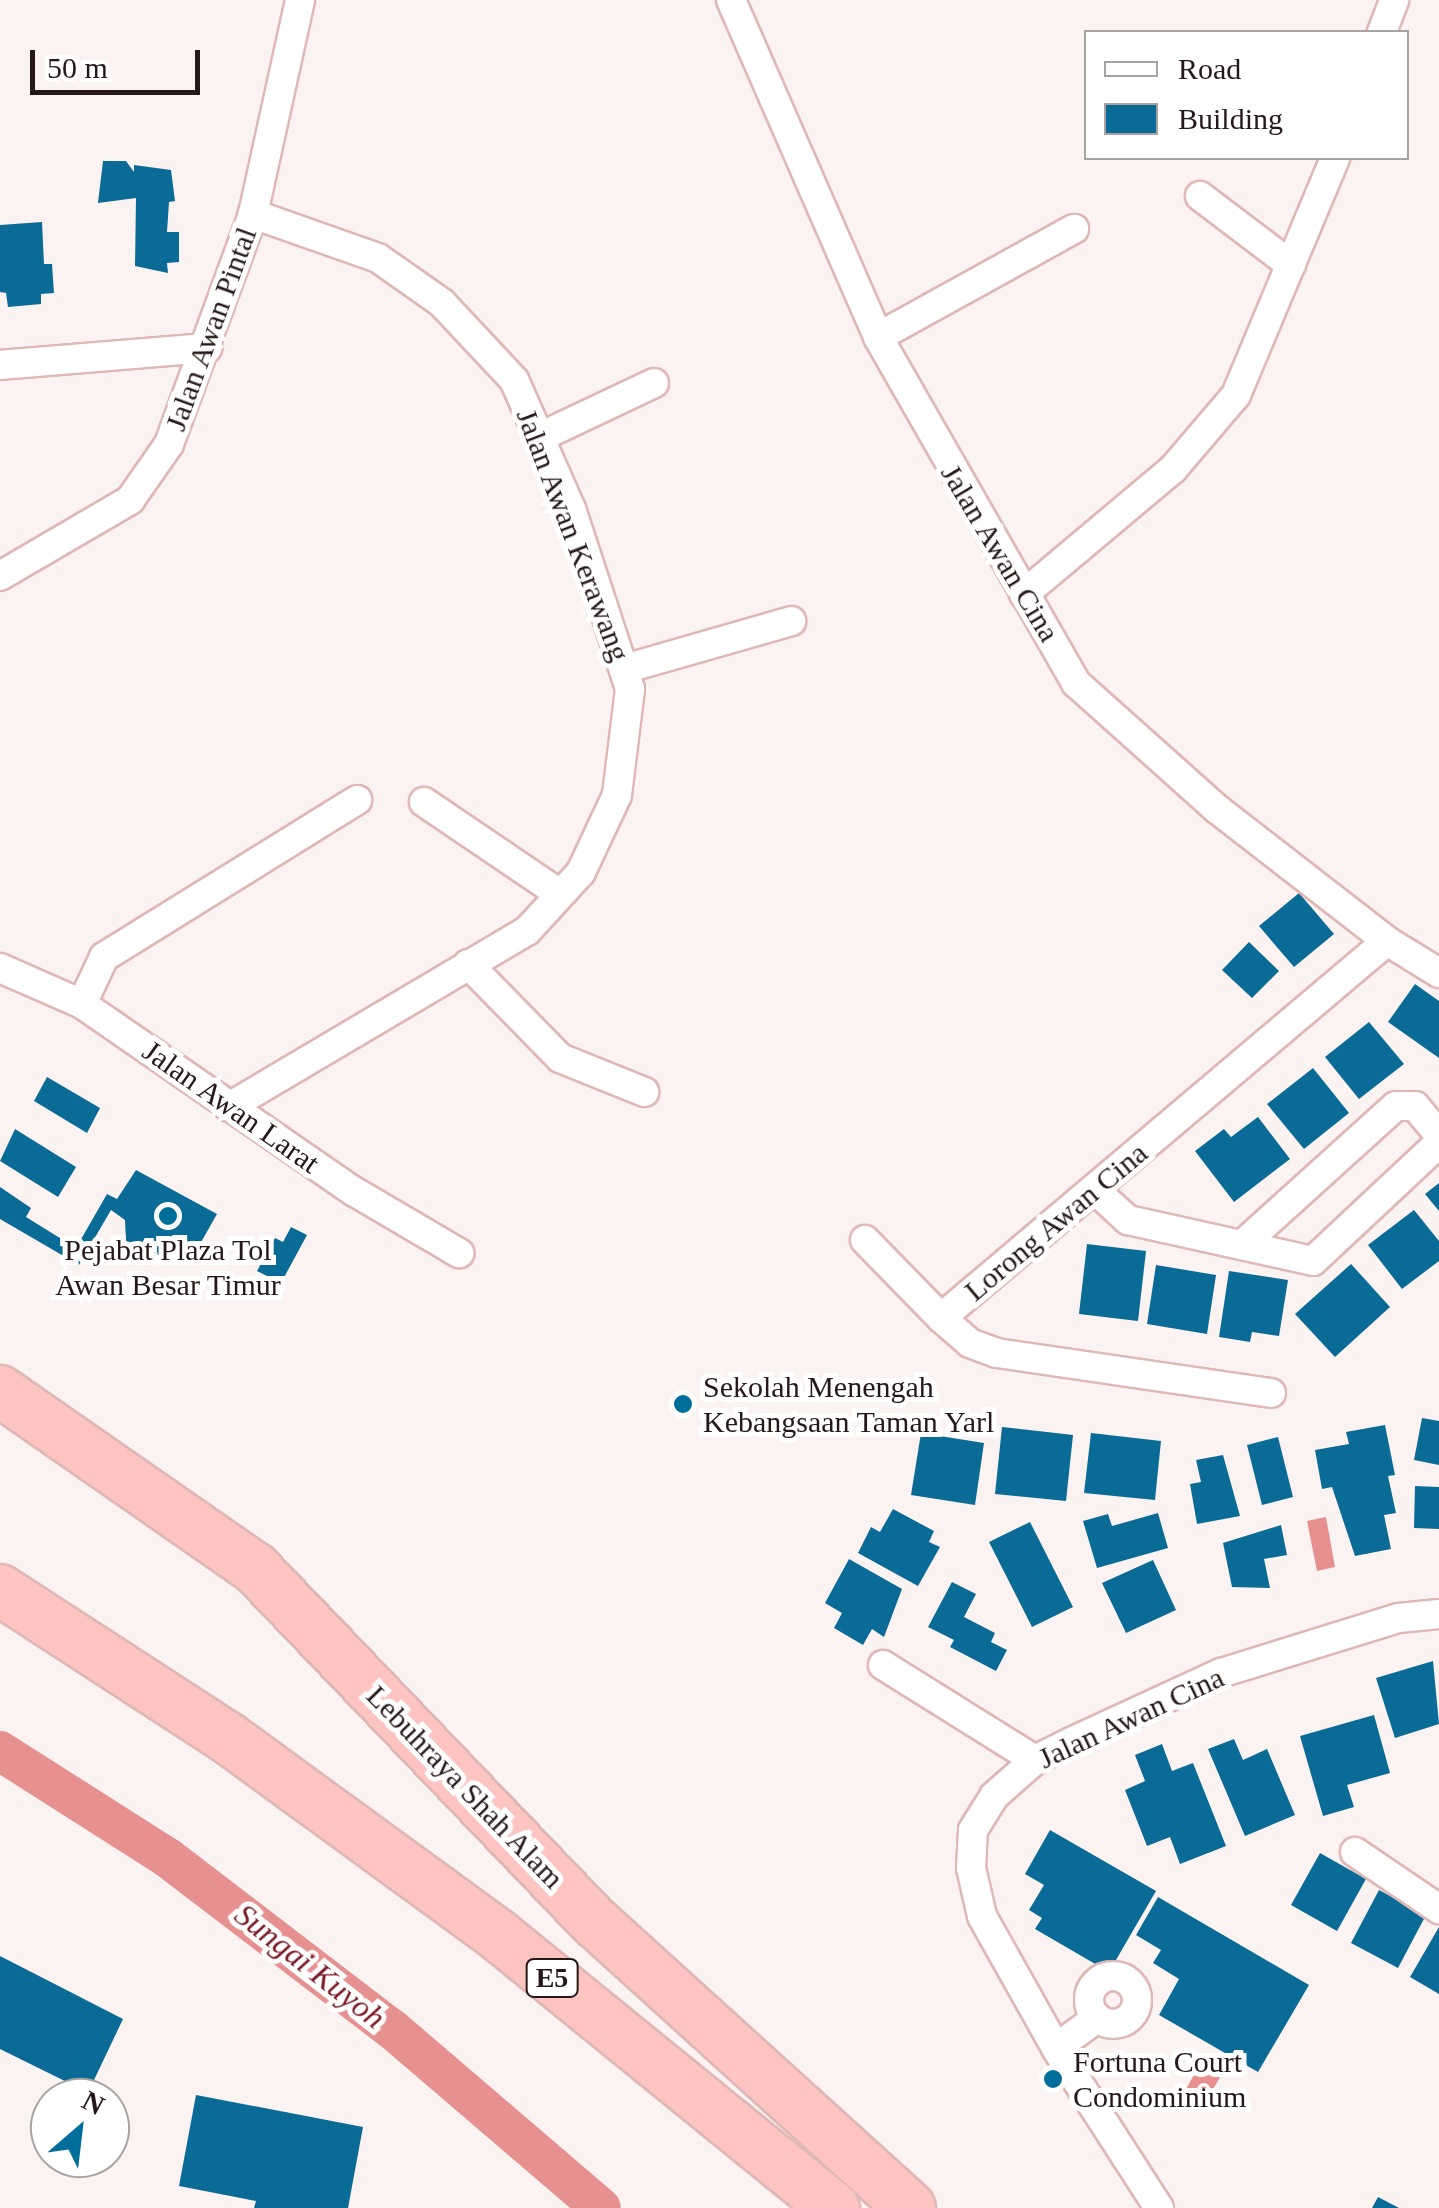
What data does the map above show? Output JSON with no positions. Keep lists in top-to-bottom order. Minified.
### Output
{"streets":{"highway":["Lebuhraya Shah Alam","E5"],"street":["Jalan Awan Pintal","Jalan Awan Kerawang","Jalan Awan Cina","Jalan Awan Larat","Lorong Awan Cina"]},"crossings":[["Jalan Awan Pintal","Jalan Awan Kerawang"],["Jalan Awan Kerawang","Jalan Awan Larat"],["Jalan Awan Cina","Lorong Awan Cina"]],"water":["Sungai Kuyoh"],"places":["Pejabat Plaza Tol Awan Besar Timur","Sekolah Menengah Kebangsaan Taman Yarl","Fortuna Court Condominium"],"legend":["Road","Building"],"scale_bar":"50 m","north":"top right"}
